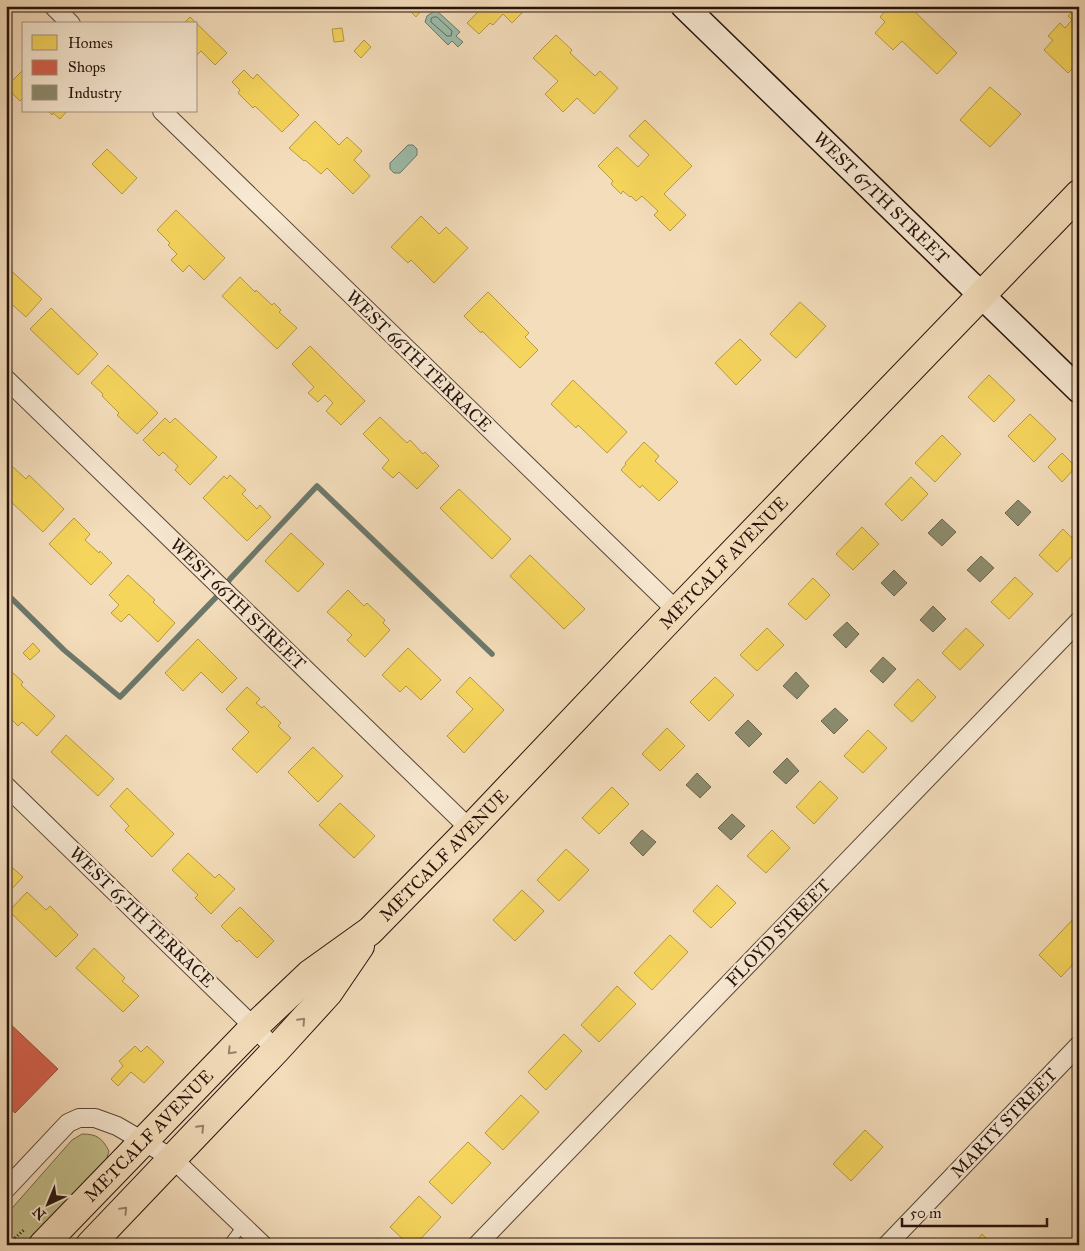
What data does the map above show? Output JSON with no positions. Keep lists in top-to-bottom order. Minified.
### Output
{"streets":{"main road":["METCALF AVENUE"],"street":["WEST 67TH STREET","WEST 66TH TERRACE","WEST 66TH STREET","WEST 65TH TERRACE","FLOYD STREET","MARTY STREET"]},"crossings":[["WEST 67TH STREET","METCALF AVENUE"],["WEST 66TH TERRACE","METCALF AVENUE"],["METCALF AVENUE","WEST 66TH STREET"],["METCALF AVENUE","WEST 65TH TERRACE"]],"legend":["Homes","Shops","Industry"],"scale_bar":"50 m","north":"bottom left"}
